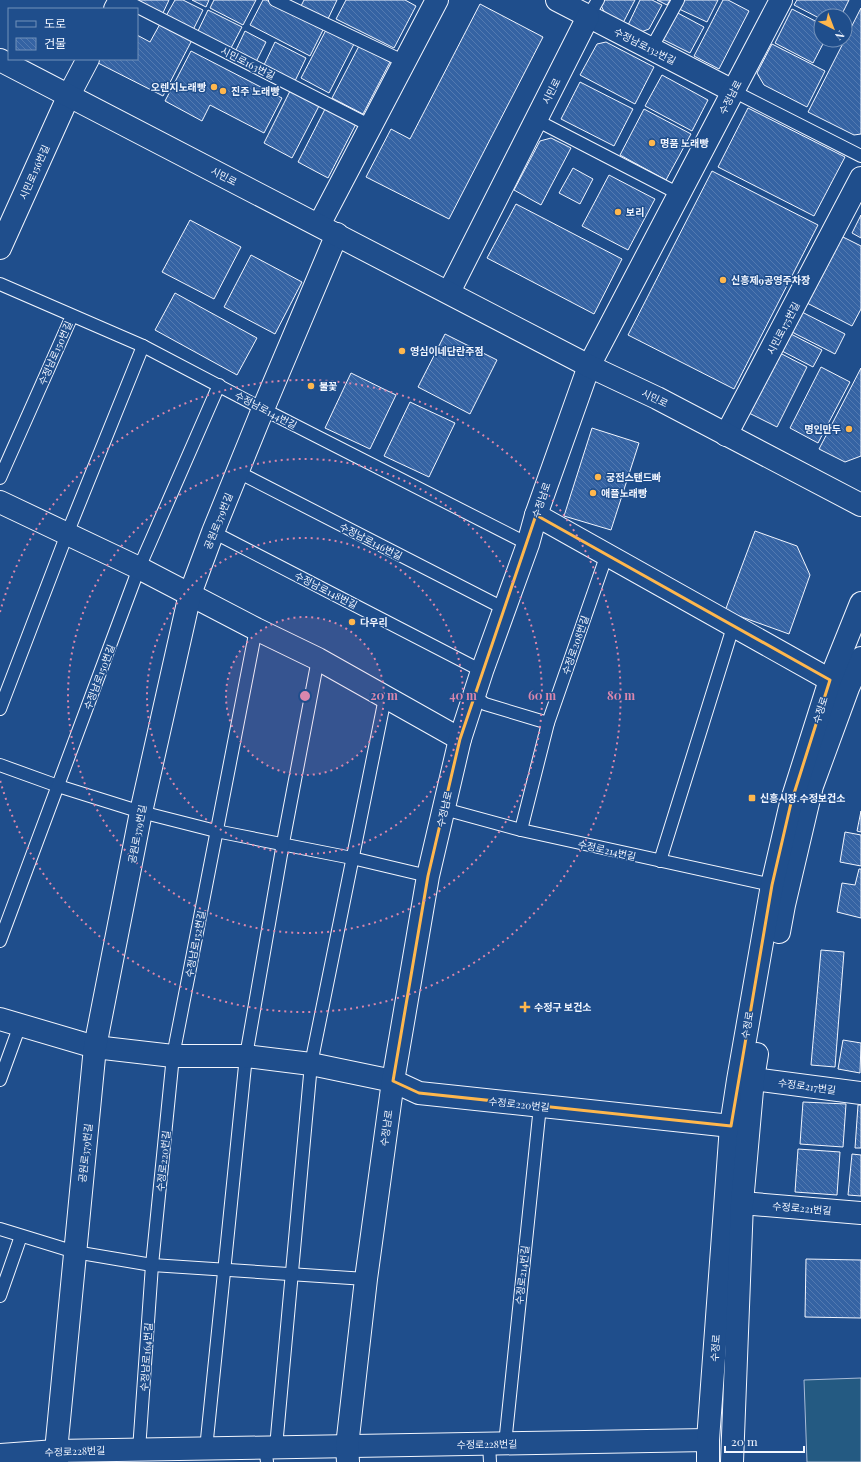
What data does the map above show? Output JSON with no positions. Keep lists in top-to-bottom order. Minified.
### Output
{"streets":{"street":["수정남로132번길","시민로","수정남로","시민로156번길","시민로175번길","공원로379번길","수정로","수정로217번길","수정로220번길","수정로221번길","수정로228번길"],"lane":["시민로163번길","수정남로150번길","수정남로144번길","수정남로146번길","수정남로148번길","수정로208번길","수정로214번길","수정남로152번길","수정남로164번길"]},"crossings":[["수정남로132번길","시민로"],["수정남로132번길","수정남로"],["시민로","수정남로"],["시민로","시민로156번길"],["시민로","시민로175번길"],["시민로","공원로379번길"],["수정남로","수정남로144번길"],["수정남로","수정남로146번길"],["수정남로","수정남로148번길"],["수정남로","수정로214번길"],["수정남로","수정로220번길"],["수정남로","수정로228번길"],["수정남로150번길","수정남로144번길"],["수정남로144번길","공원로379번길"],["공원로379번길","수정남로146번길"],["공원로379번길","수정남로148번길"],["공원로379번길","수정로220번길"],["공원로379번길","수정로228번길"],["수정로208번길","수정로214번길"],["수정로","수정로214번길"],["수정로","수정로217번길"],["수정로","수정로220번길"],["수정로","수정로221번길"],["수정로","수정로228번길"],["수정로214번길","수정로220번길"],["수정로214번길","수정로228번길"],["수정남로152번길","수정로220번길"],["수정로220번길","수정남로164번길"],["수정남로164번길","수정로228번길"]],"places":{"other":["오렌지노래빵","진주 노래빵","명품 노래빵","보리","신흥제9공영주차장","영심이네단란주점","불꽃","명인만두","궁전스탠드빠","애플노래빵","다우리"],"transit":["신흥시장.수정보건소"],"health":["수정구 보건소"]},"legend":["도로","건물"],"scale_bar":"20 m","north":"bottom right","rings":["20 m","40 m","60 m","80 m"]}
